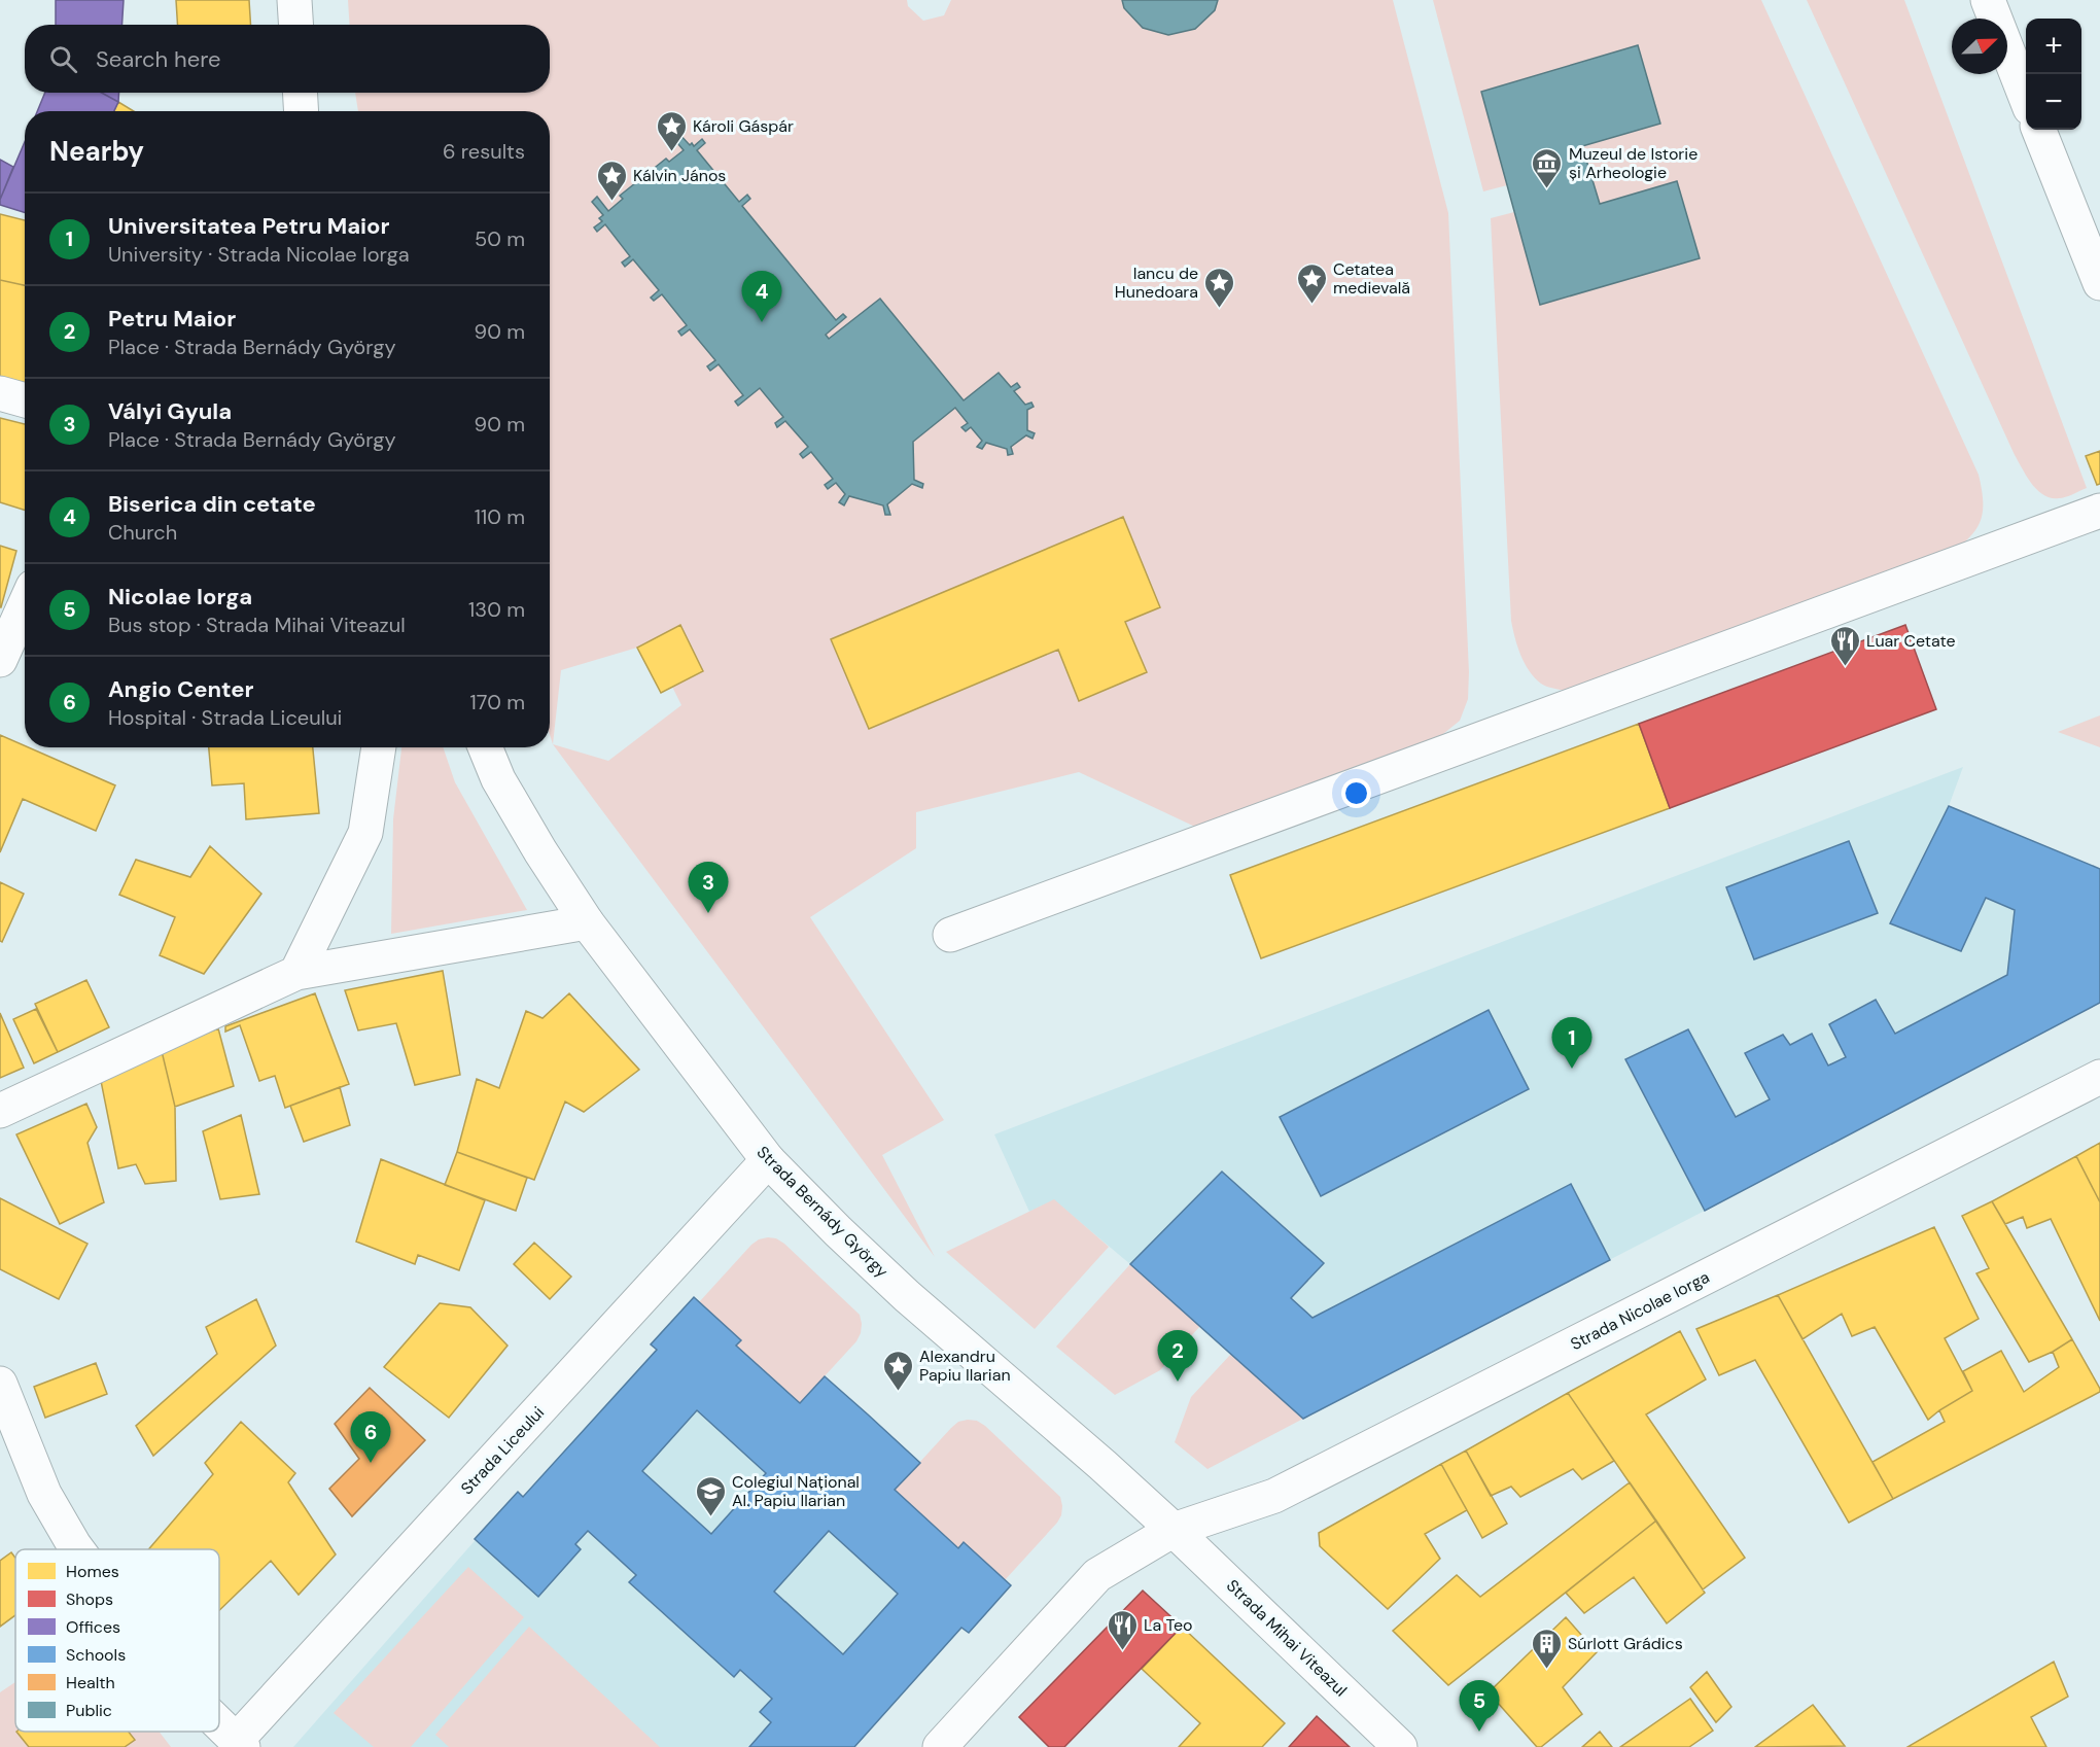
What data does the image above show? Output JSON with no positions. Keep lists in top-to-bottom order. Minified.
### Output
{"streets":{"street":["Strada Bernády György","Strada Nicolae Iorga","Strada Liceului","Strada Mihai Viteazul"]},"crossings":[["Strada Bernády György","Strada Nicolae Iorga"],["Strada Bernády György","Strada Liceului"],["Strada Bernády György","Strada Mihai Viteazul"],["Strada Nicolae Iorga","Strada Mihai Viteazul"]],"places":{"place":["Károli Gáspár","Kálvin János","Cetatea medievală","Iancu de Hunedoara","Alexandru Papiu Ilarian"],"museum":["Muzeul de Istorie și Arheologie"],"restaurant":["Luar Cetate","La Teo"],"school or university":["Colegiul Național Al. Papiu Ilarian"],"building":["Súrlott Grádics"]},"legend":["Homes","Shops","Offices","Schools","Health","Public"],"north":"top right","page":{"map_buttons":["+","−"],"search":"Search here","heading":["Nearby","6 results"],"list":[{"mark":"1","name":"Universitatea Petru Maior","note":"University · Strada Nicolae Iorga","value":"50 m"},{"mark":"2","name":"Petru Maior","note":"Place · Strada Bernády György","value":"90 m"},{"mark":"3","name":"Vályi Gyula","note":"Place · Strada Bernády György","value":"90 m"},{"mark":"4","name":"Biserica din cetate","note":"Church","value":"110 m"},{"mark":"5","name":"Nicolae Iorga","note":"Bus stop · Strada Mihai Viteazul","value":"130 m"},{"mark":"6","name":"Angio Center","note":"Hospital · Strada Liceului","value":"170 m"}],"pins":["4","3","1","2","6","5"]}}
